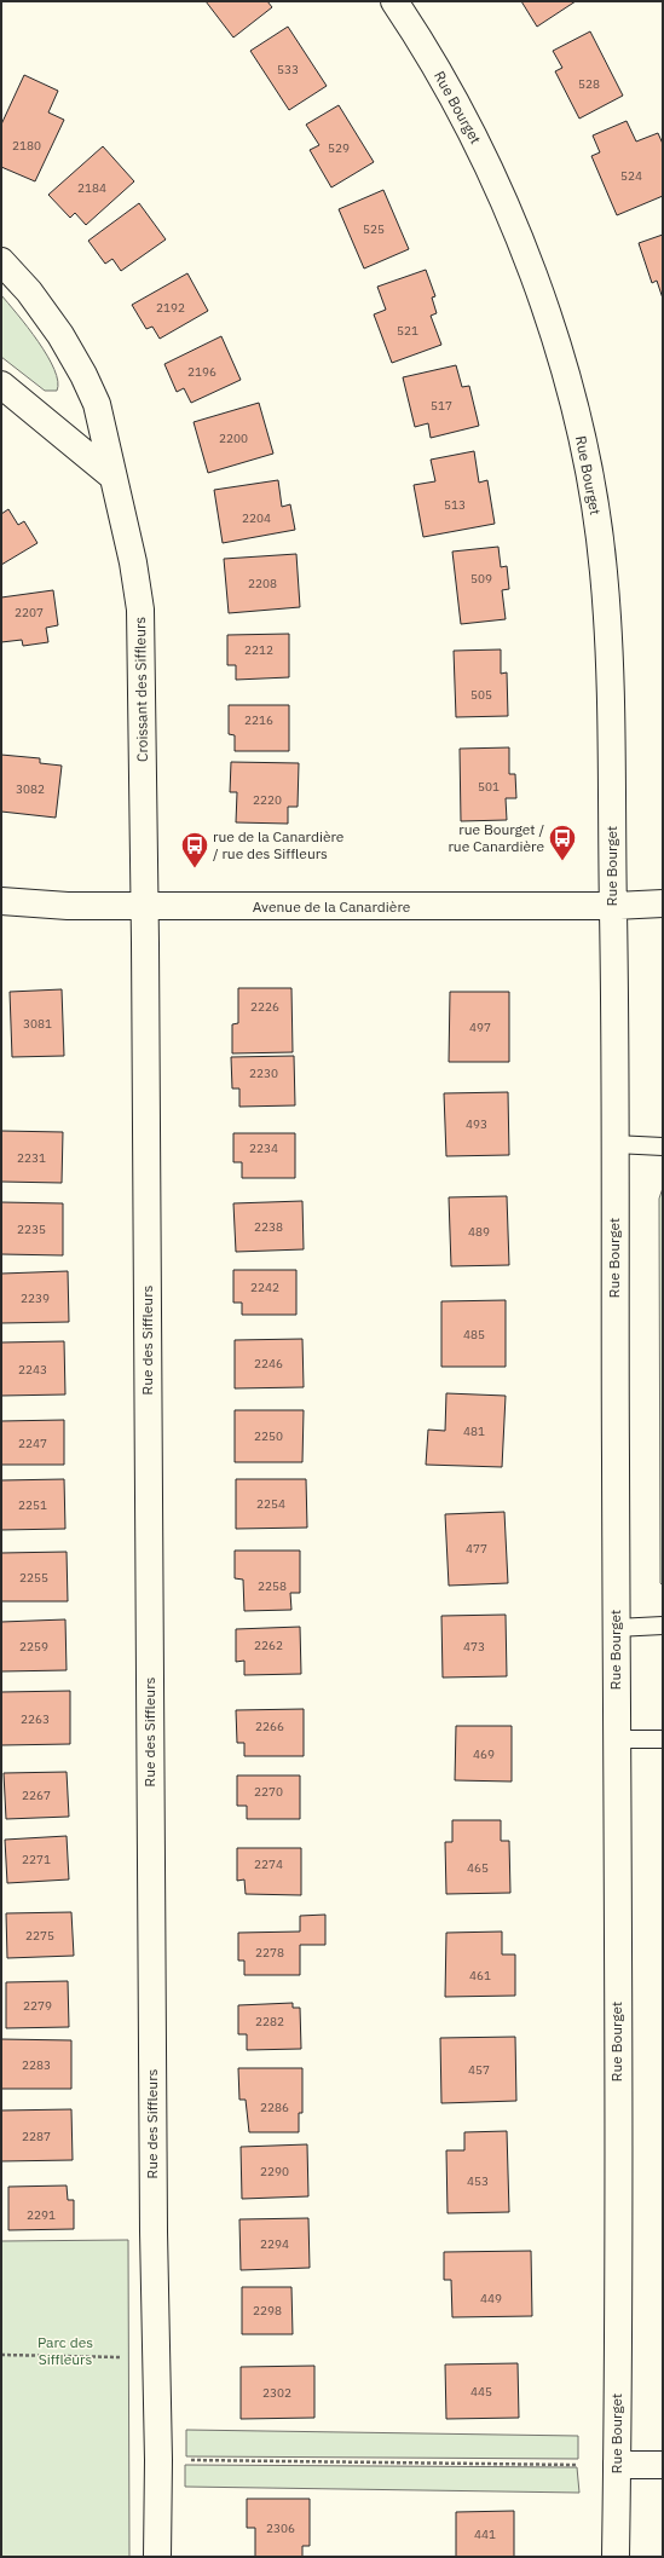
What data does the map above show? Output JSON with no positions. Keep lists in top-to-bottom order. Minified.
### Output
{"streets":{"street":["Rue Bourget","Croissant des Siffleurs","Avenue de la Canardière","Rue des Siffleurs"]},"crossings":[["Rue Bourget","Avenue de la Canardière"],["Croissant des Siffleurs","Avenue de la Canardière"],["Croissant des Siffleurs","Rue des Siffleurs"],["Avenue de la Canardière","Rue des Siffleurs"]],"parks":["Parc des Siffleurs"],"places":{"bus stop":["rue Bourget / rue Canardière","rue de la Canardière / rue des Siffleurs"]},"house_numbers":["533","528","2180","529","524","2184","525","2192","521","2196","517","2200","513","2204","509","2208","2207","2212","505","2216","501","3082","2220","2226","3081","497","2230","493","2234","2231","2238","2235","489","2242","2239","485","2246","2243","481","2250","2247","2254","2251","477","2255","2258","2262","2259","473","2263","2266","469","2270","2267","2271","2274","465","2275","2278","461","2279","2282","2283","457","2286","2287","2290","453","2291","2294","449","2298","445","2302","2306","441"]}
